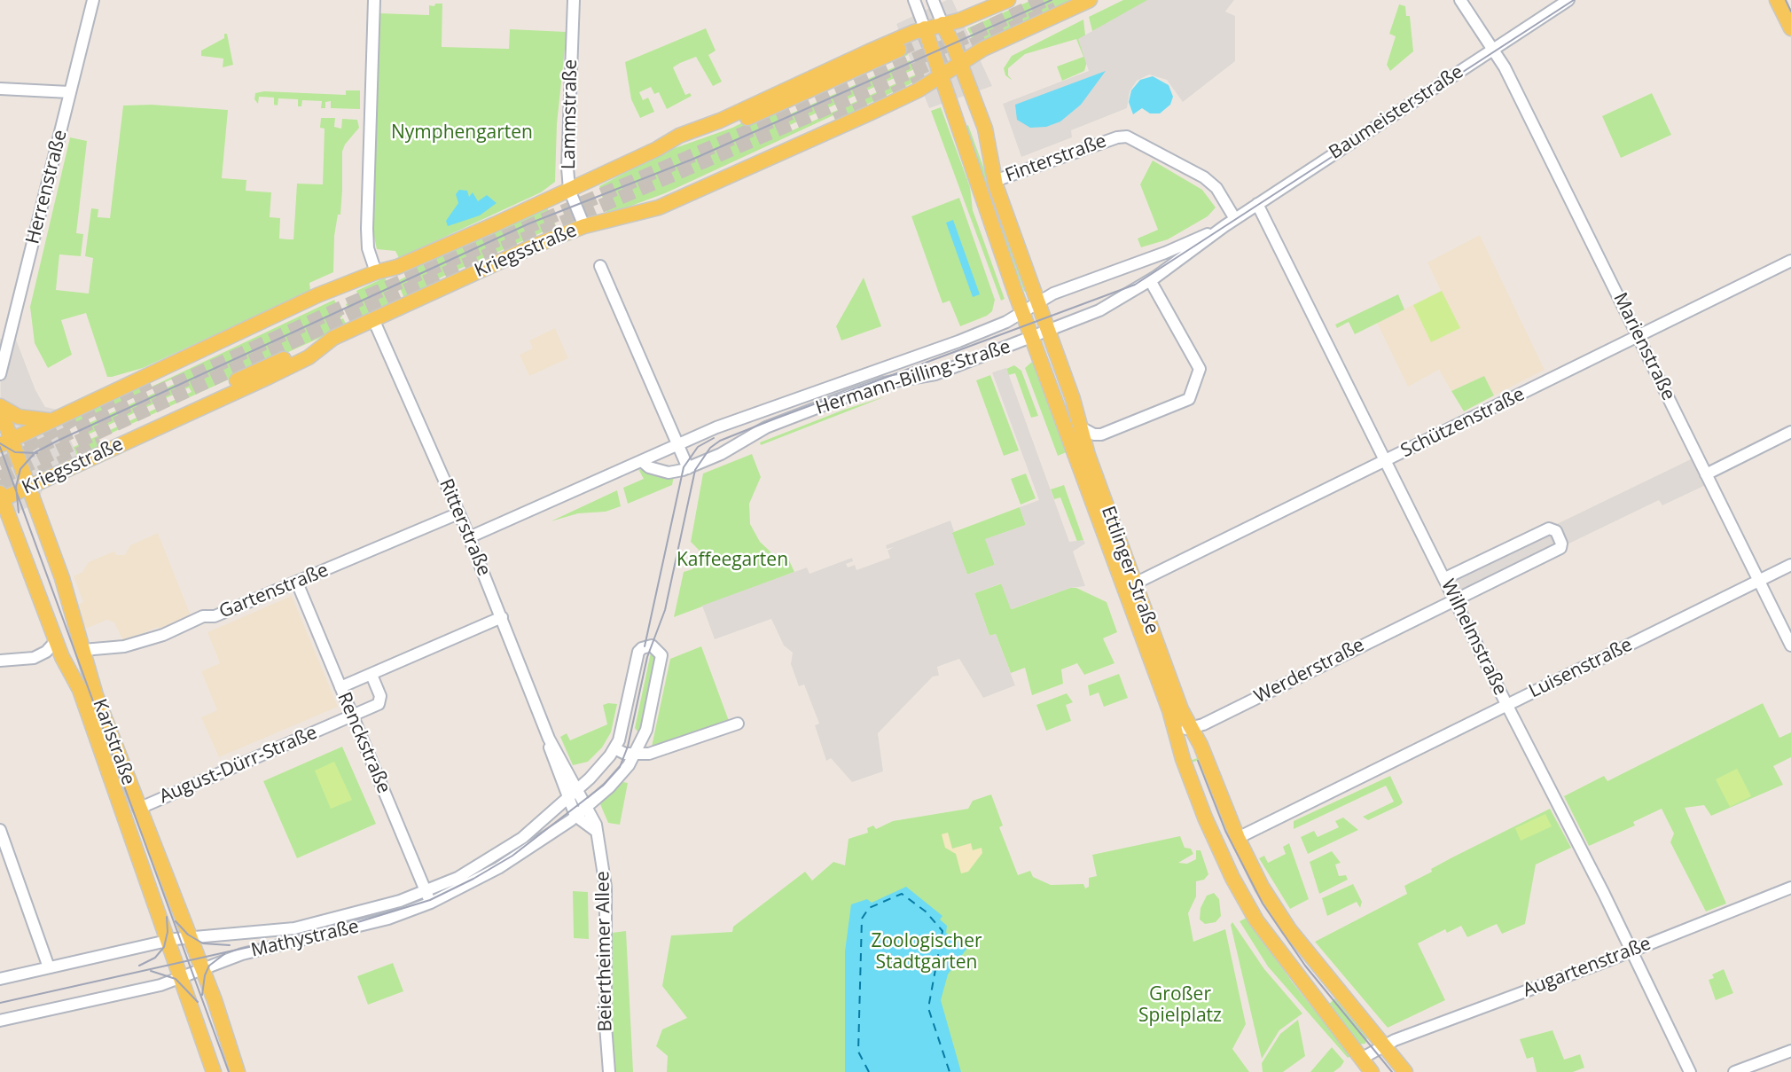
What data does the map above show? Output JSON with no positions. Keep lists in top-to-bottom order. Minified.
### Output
{"streets":{"main road":["Kriegsstraße","Ettlinger Straße","Karlstraße"],"street":["Baumeisterstraße","Lammstraße","Finterstraße","Herrenstraße","Marienstraße","Hermann-Billing-Straße","Schützenstraße","Ritterstraße","Gartenstraße","Wilhelmstraße","Luisenstraße","Werderstraße","Renckstraße","August-Dürr-Straße","Mathystraße","Beiertheimer Allee","Augartenstraße"]},"crossings":[["Baumeisterstraße","Finterstraße"],["Baumeisterstraße","Marienstraße"],["Baumeisterstraße","Hermann-Billing-Straße"],["Baumeisterstraße","Ettlinger Straße"],["Baumeisterstraße","Wilhelmstraße"],["Lammstraße","Kriegsstraße"],["Finterstraße","Ettlinger Straße"],["Kriegsstraße","Ritterstraße"],["Kriegsstraße","Ettlinger Straße"],["Kriegsstraße","Karlstraße"],["Marienstraße","Schützenstraße"],["Marienstraße","Luisenstraße"],["Hermann-Billing-Straße","Ritterstraße"],["Hermann-Billing-Straße","Ettlinger Straße"],["Schützenstraße","Ettlinger Straße"],["Schützenstraße","Wilhelmstraße"],["Ritterstraße","Gartenstraße"],["Ritterstraße","Mathystraße"],["Ritterstraße","Beiertheimer Allee"],["Ettlinger Straße","Luisenstraße"],["Ettlinger Straße","Werderstraße"],["Ettlinger Straße","Augartenstraße"],["Gartenstraße","Karlstraße"],["Gartenstraße","Renckstraße"],["Wilhelmstraße","Luisenstraße"],["Wilhelmstraße","Werderstraße"],["Wilhelmstraße","Augartenstraße"],["Karlstraße","August-Dürr-Straße"],["Karlstraße","Mathystraße"],["Renckstraße","August-Dürr-Straße"],["Renckstraße","Mathystraße"],["Mathystraße","Beiertheimer Allee"]],"parks":["Nymphengarten","Kaffeegarten","Zoologischer Stadtgarten","Großer Spielplatz"]}
